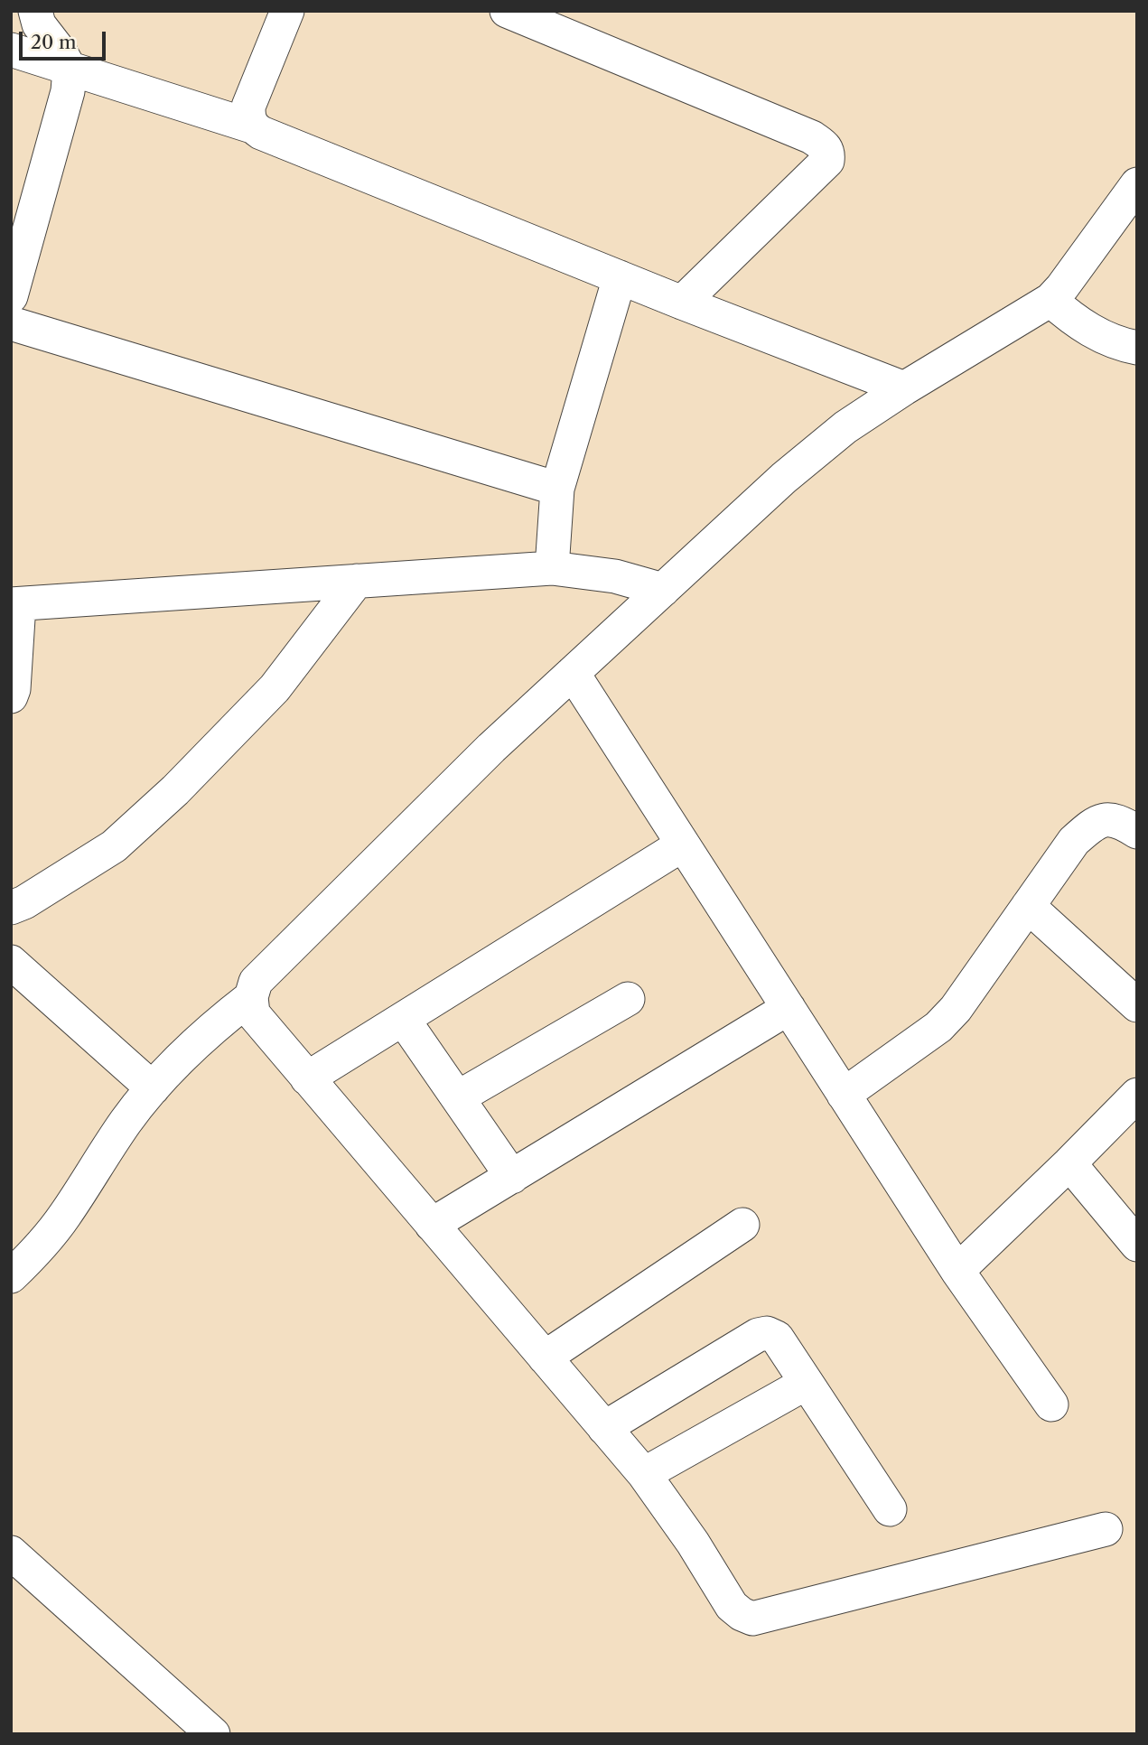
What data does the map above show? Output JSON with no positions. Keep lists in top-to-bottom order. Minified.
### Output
{"scale_bar":"20 m"}
